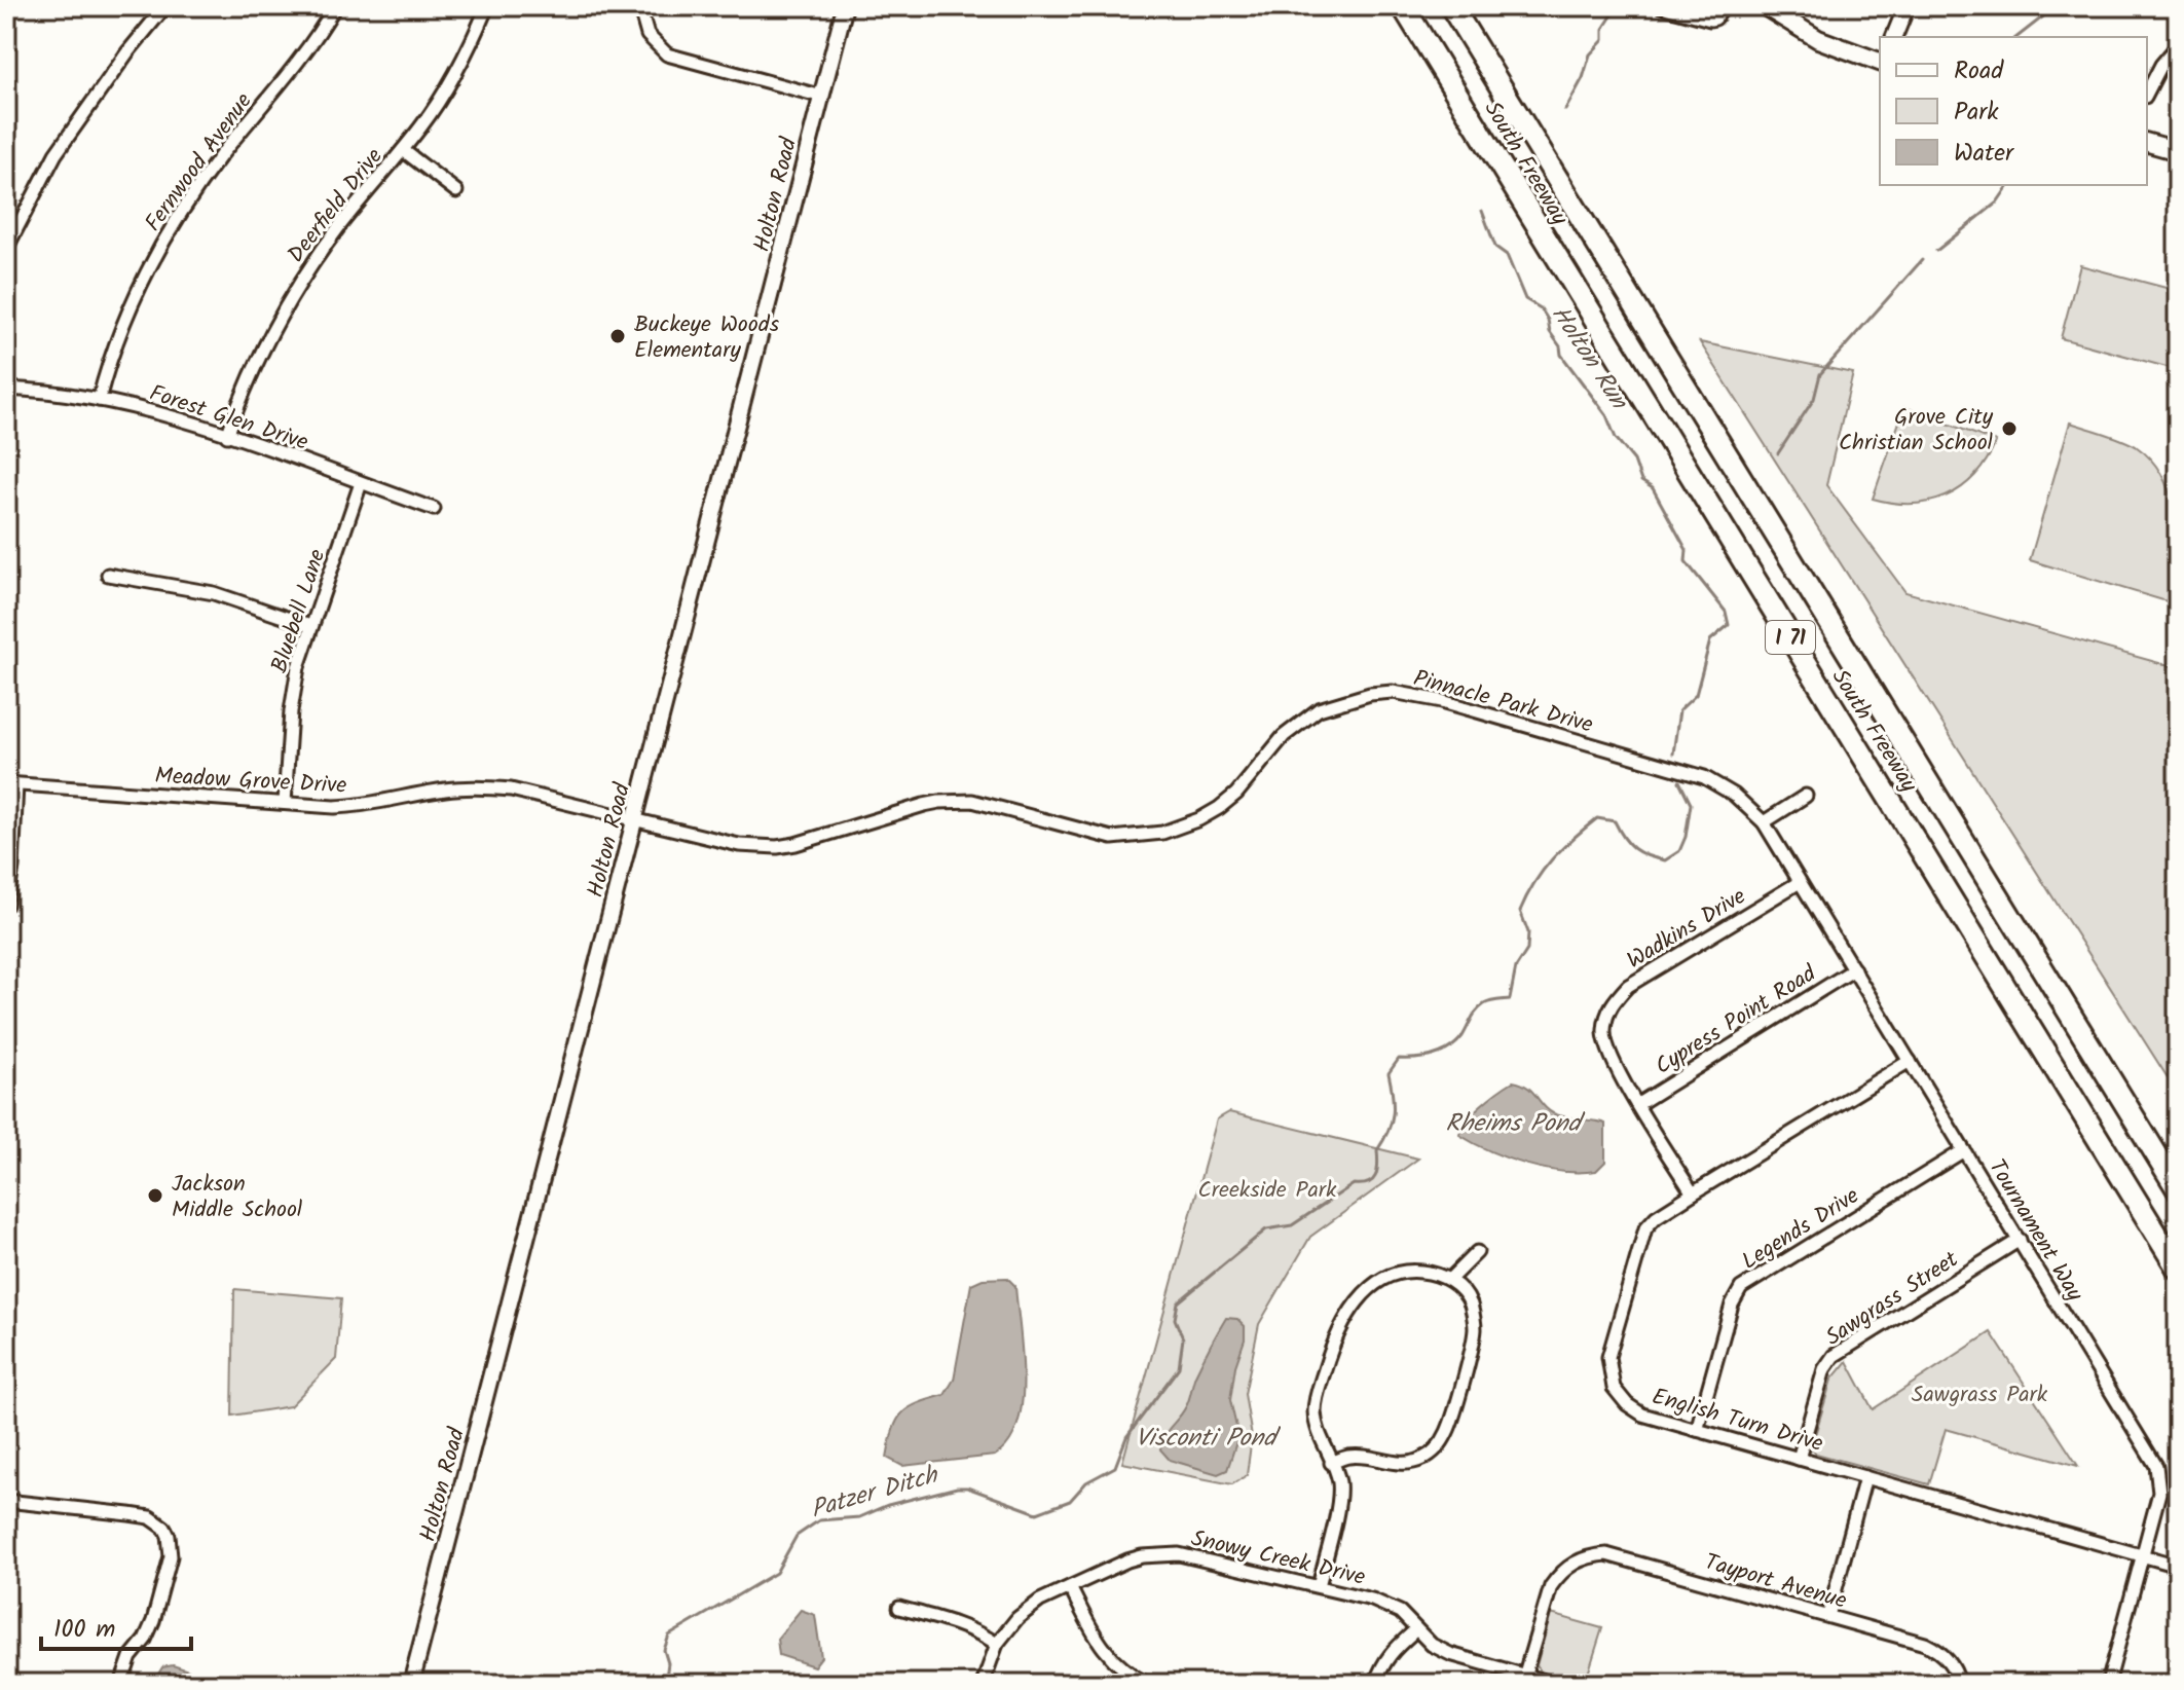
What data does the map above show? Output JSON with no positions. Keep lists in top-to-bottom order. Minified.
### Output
{"streets":{"highway":["South Freeway","I 71"],"street":["Fernwood Avenue","Holton Road","Deerfield Drive","Forest Glen Drive","Bluebell Lane","Pinnacle Park Drive","Meadow Grove Drive","Wadkins Drive","Cypress Point Road","Legends Drive","Tournament Way","Sawgrass Street","English Turn Drive","Snowy Creek Drive","Tayport Avenue"]},"crossings":[["Fernwood Avenue","Forest Glen Drive"],["Holton Road","Pinnacle Park Drive"],["Holton Road","Meadow Grove Drive"],["Deerfield Drive","Forest Glen Drive"],["Forest Glen Drive","Bluebell Lane"],["Bluebell Lane","Meadow Grove Drive"],["Pinnacle Park Drive","Meadow Grove Drive"],["Pinnacle Park Drive","Tournament Way"],["Wadkins Drive","Cypress Point Road"],["Wadkins Drive","Tournament Way"],["Wadkins Drive","English Turn Drive"],["Cypress Point Road","Tournament Way"],["Legends Drive","Tournament Way"],["Legends Drive","English Turn Drive"],["Tournament Way","Sawgrass Street"],["Tournament Way","English Turn Drive"],["Sawgrass Street","English Turn Drive"],["Snowy Creek Drive","Tayport Avenue"]],"water":["Holton Run","Rheims Pond","Visconti Pond","Patzer Ditch"],"parks":["Creekside Park","Sawgrass Park"],"places":["Buckeye Woods Elementary","Grove City Christian School","Jackson Middle School"],"legend":["Road","Park","Water"],"scale_bar":"100 m"}
